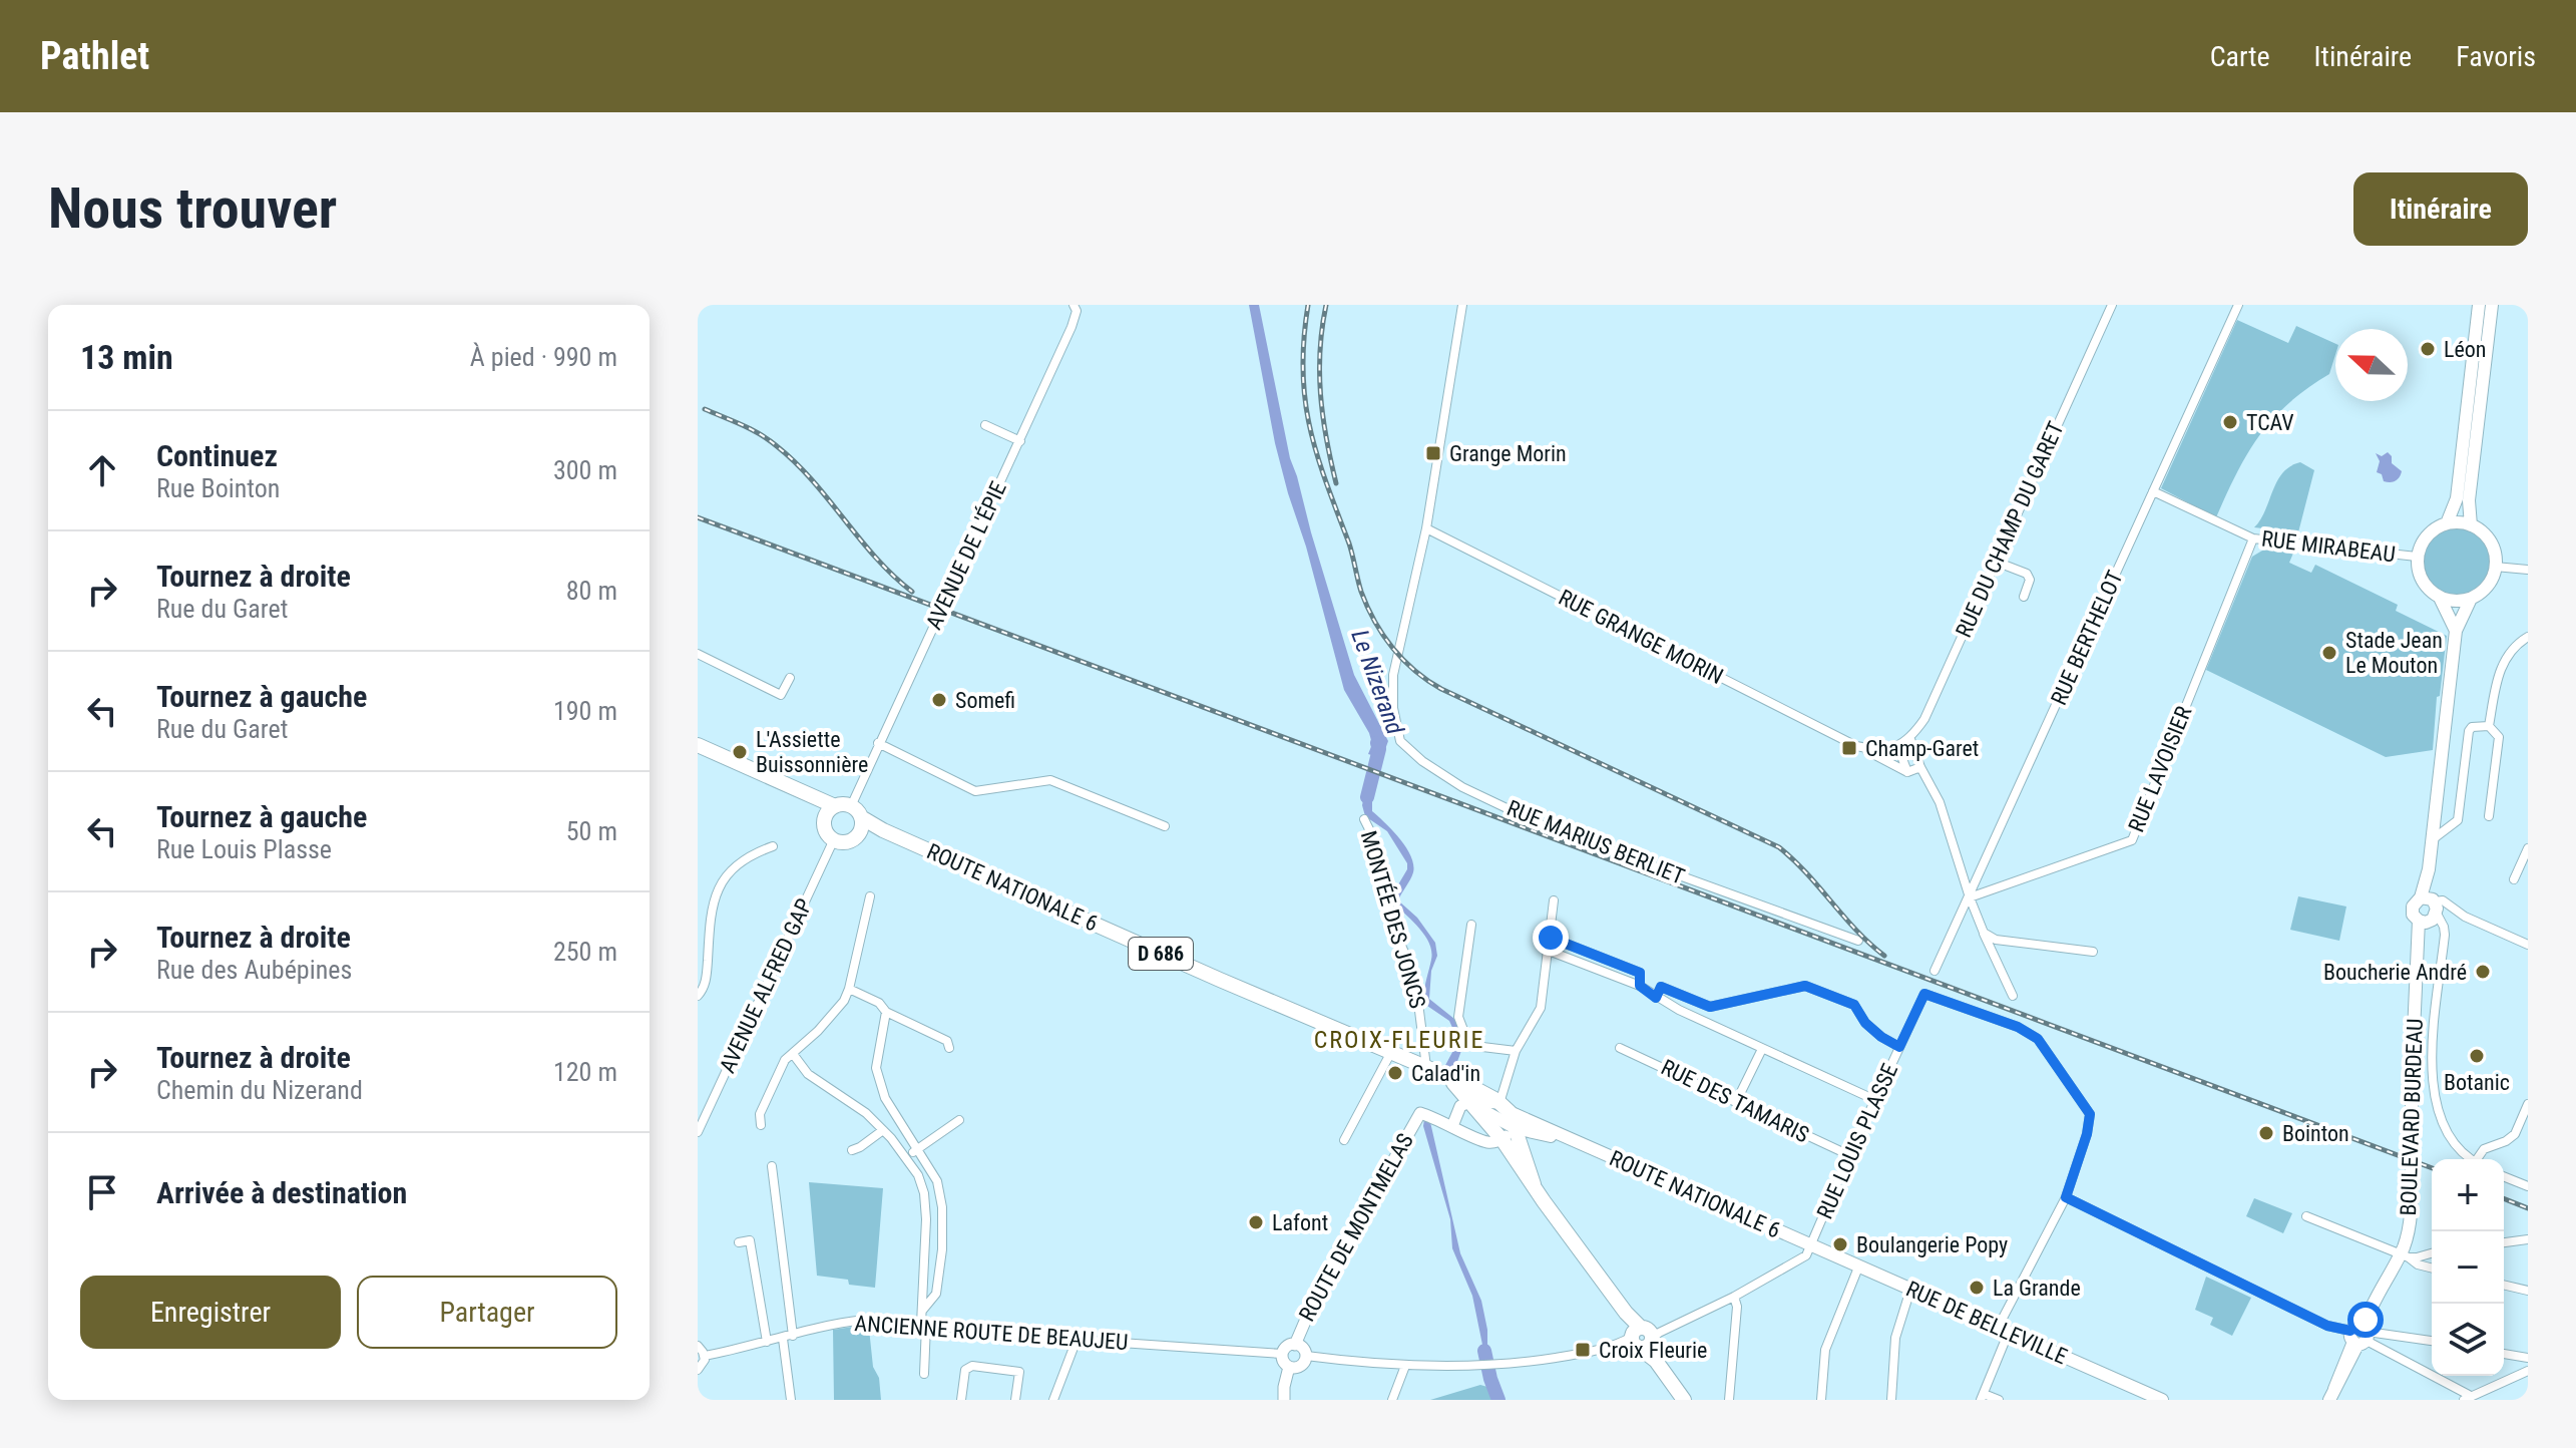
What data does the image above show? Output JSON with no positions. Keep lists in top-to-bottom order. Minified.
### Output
{"streets":{"main road":["ROUTE NATIONALE 6","D 686","BOULEVARD BURDEAU","RUE DE BELLEVILLE"],"street":["RUE DU CHAMP DU GARET","RUE MIRABEAU","AVENUE DE L'ÉPIE","RUE GRANGE MORIN","RUE BERTHELOT","RUE LAVOISIER","RUE MARIUS BERLIET","MONTÉE DES JONCS","AVENUE ALFRED GAP","RUE DES TAMARIS","RUE LOUIS PLASSE","ROUTE DE MONTMELAS","ANCIENNE ROUTE DE BEAUJEU"]},"crossings":[["RUE MIRABEAU","RUE BERTHELOT"],["RUE MIRABEAU","RUE LAVOISIER"],["RUE MIRABEAU","BOULEVARD BURDEAU"],["AVENUE DE L'ÉPIE","ROUTE NATIONALE 6"],["RUE GRANGE MORIN","RUE MARIUS BERLIET"],["RUE BERTHELOT","RUE LAVOISIER"],["ROUTE NATIONALE 6","MONTÉE DES JONCS"],["ROUTE NATIONALE 6","RUE LOUIS PLASSE"],["ROUTE NATIONALE 6","RUE DE BELLEVILLE"],["RUE DES TAMARIS","RUE LOUIS PLASSE"],["RUE LOUIS PLASSE","RUE DE BELLEVILLE"],["ROUTE DE MONTMELAS","ANCIENNE ROUTE DE BEAUJEU"]],"districts":["CROIX-FLEURIE"],"water":["Le Nizerand"],"places":{"other":["Léon","TCAV","Stade Jean Le Mouton","Somefi","L'Assiette Buissonnière","Boucherie André","Botanic","Calad'in","Bointon","Lafont","Boulangerie Popy","La Grande"],"transit":["Grange Morin","Champ-Garet","Croix Fleurie"]},"north":"left","page":{"header":"Pathlet","nav":["Carte","Itinéraire","Favoris"],"buttons":["Itinéraire",["Enregistrer","Partager"]],"title":"Nous trouver","heading":["13 min","À pied · 990 m"],"list":[["Continuez","Rue Bointon","300 m"],["Tournez à droite","Rue du Garet","80 m"],["Tournez à gauche","Rue du Garet","190 m"],["Tournez à gauche","Rue Louis Plasse","50 m"],["Tournez à droite","Rue des Aubépines","250 m"],["Tournez à droite","Chemin du Nizerand","120 m"],"Arrivée à destination"],"map_buttons":["+","−"]}}
